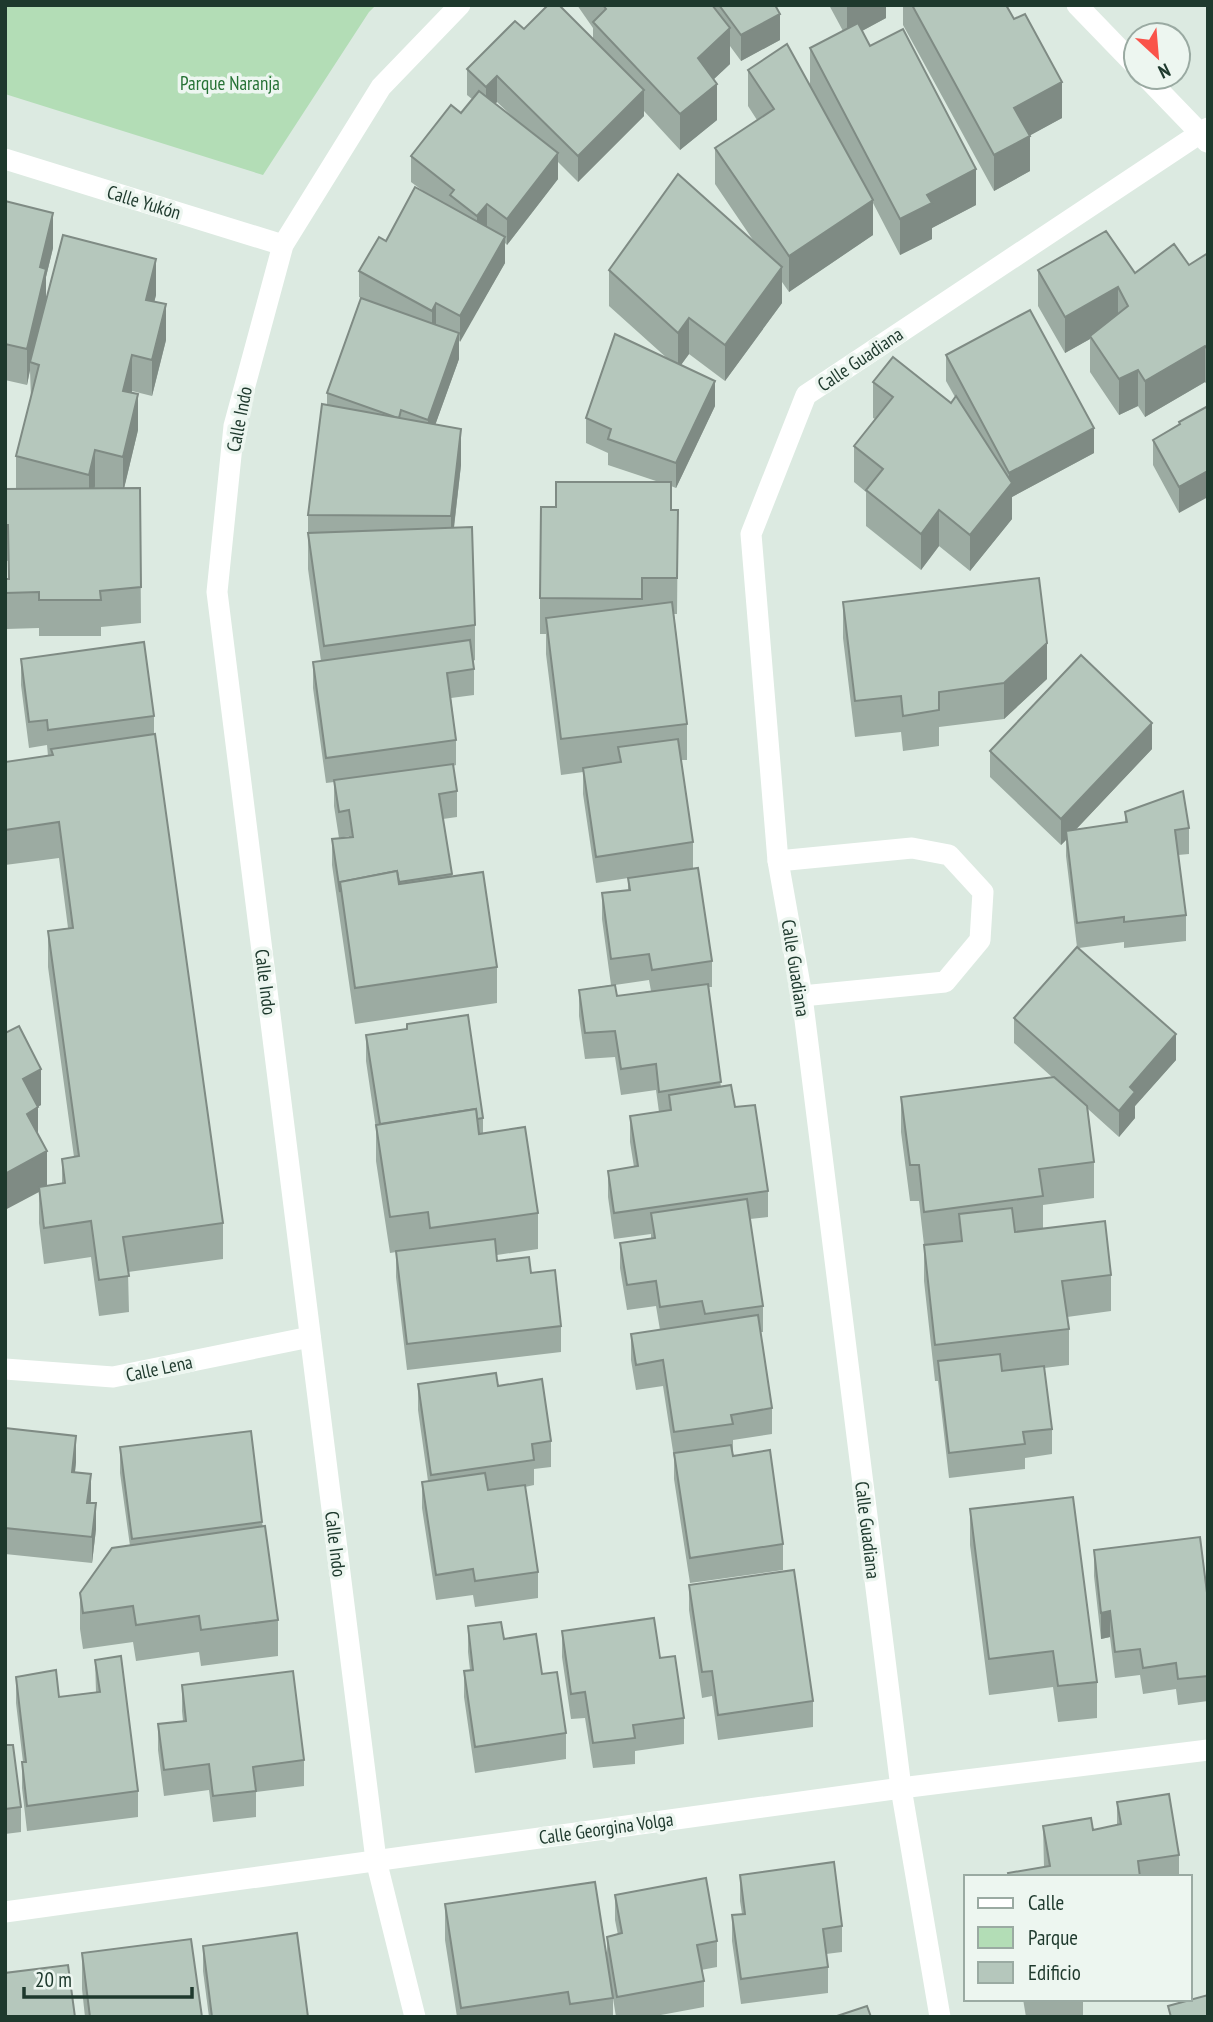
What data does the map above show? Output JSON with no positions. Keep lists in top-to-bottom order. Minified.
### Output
{"streets":{"street":["Calle Yukón","Calle Guadiana","Calle Indo","Calle Lena","Calle Georgina Volga"]},"crossings":[["Calle Yukón","Calle Indo"],["Calle Guadiana","Calle Georgina Volga"],["Calle Indo","Calle Lena"],["Calle Indo","Calle Georgina Volga"]],"parks":["Parque Naranja"],"legend":["Calle","Parque","Edificio"],"scale_bar":"20 m","north":"bottom right"}
